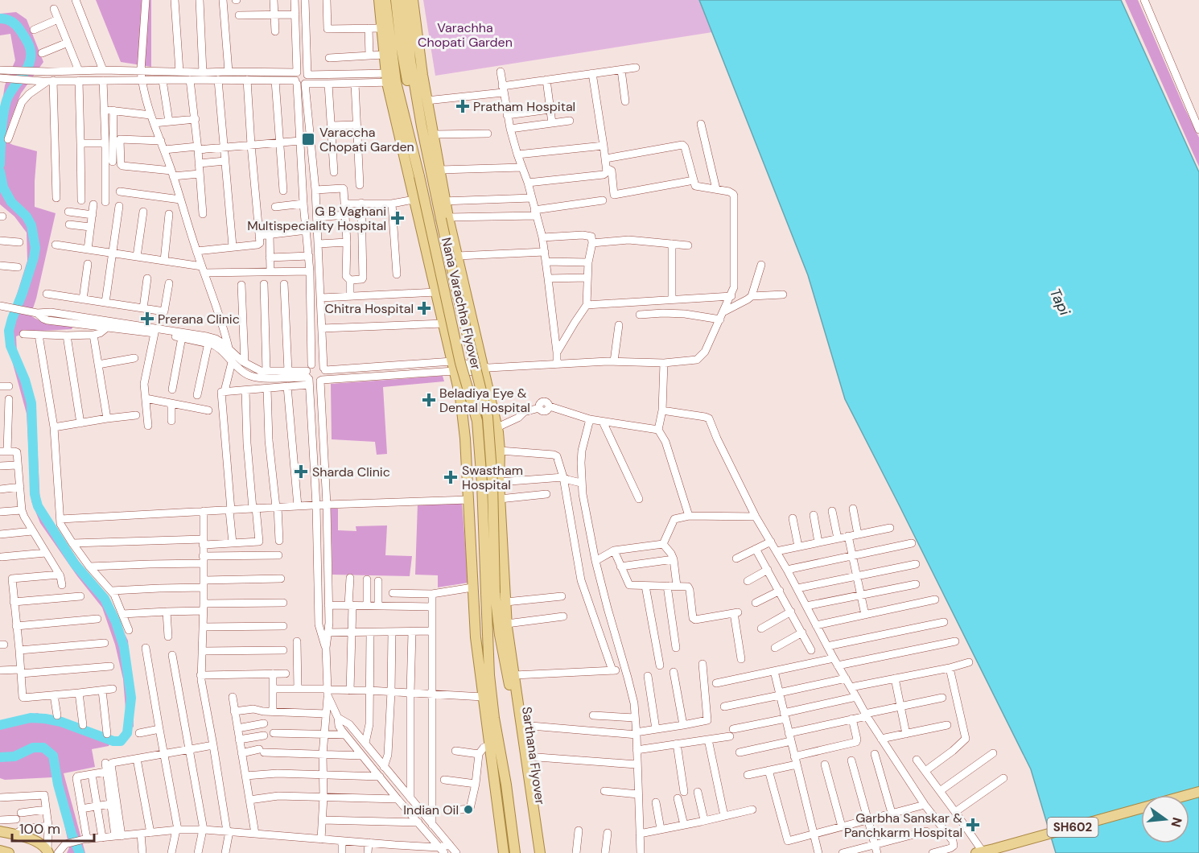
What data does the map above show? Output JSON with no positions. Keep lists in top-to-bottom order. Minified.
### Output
{"streets":{"main road":["Nana Varachha Flyover","Sarthana Flyover","SH602"]},"crossings":[["Nana Varachha Flyover","Sarthana Flyover"]],"water":["Tapi"],"parks":["Varachha Chopati Garden"],"places":{"health":["Pratham Hospital","G B Vaghani Multispeciality Hospital","Chitra Hospital","Prerana Clinic","Beladiya Eye & Dental Hospital","Sharda Clinic","Swastham Hospital","Garbha Sanskar & Panchkarm Hospital"],"transit":["Varaccha Chopati Garden"],"other":["Indian Oil"]},"scale_bar":"100 m","north":"right"}
